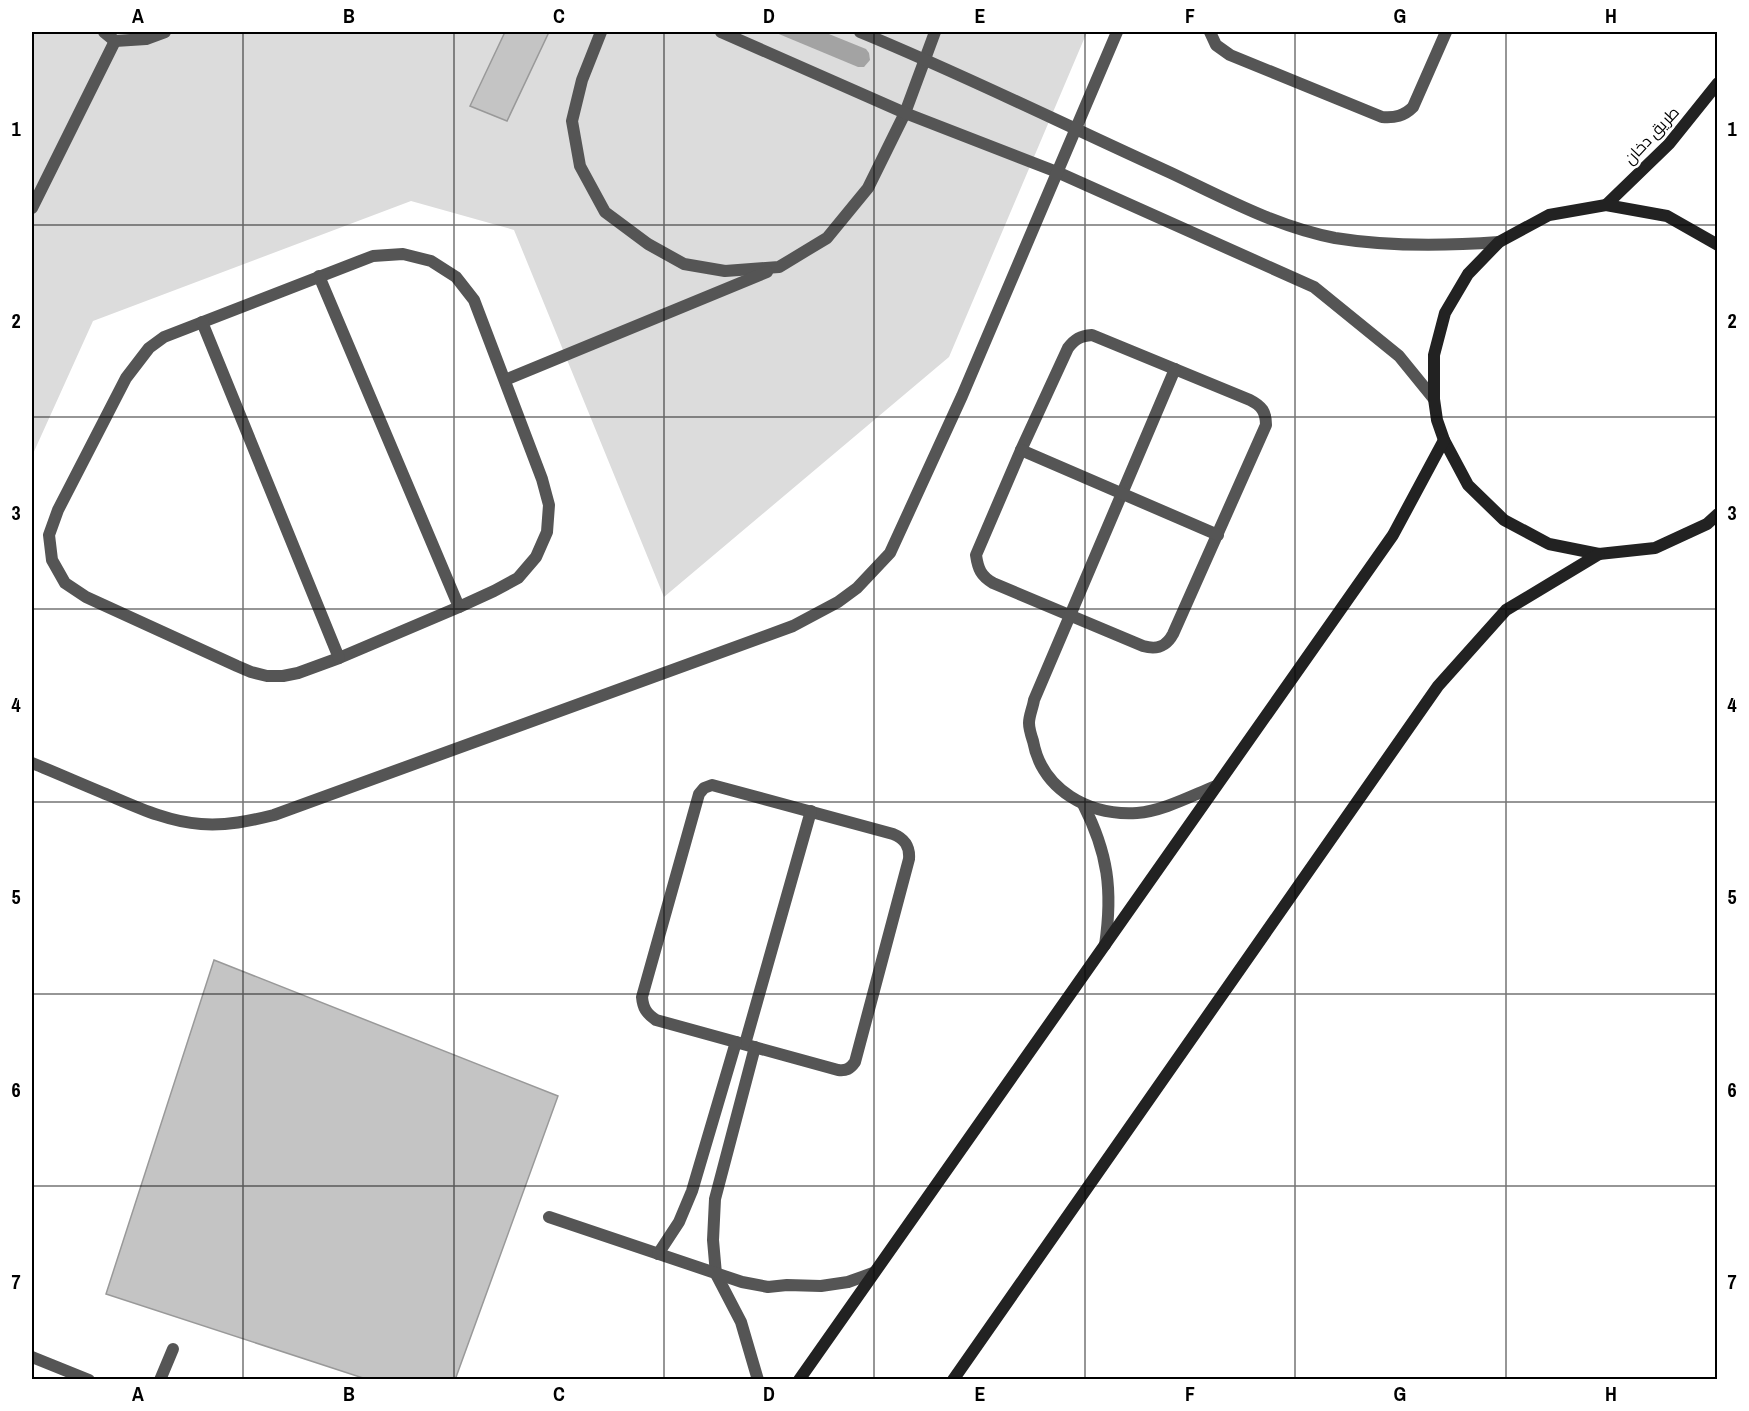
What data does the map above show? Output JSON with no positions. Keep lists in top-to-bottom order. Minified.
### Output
{"streets":{"street":["طريق دخان"]},"grid":{"columns":["A","B","C","D","E","F","G","H"],"rows":["1","2","3","4","5","6","7"]}}
